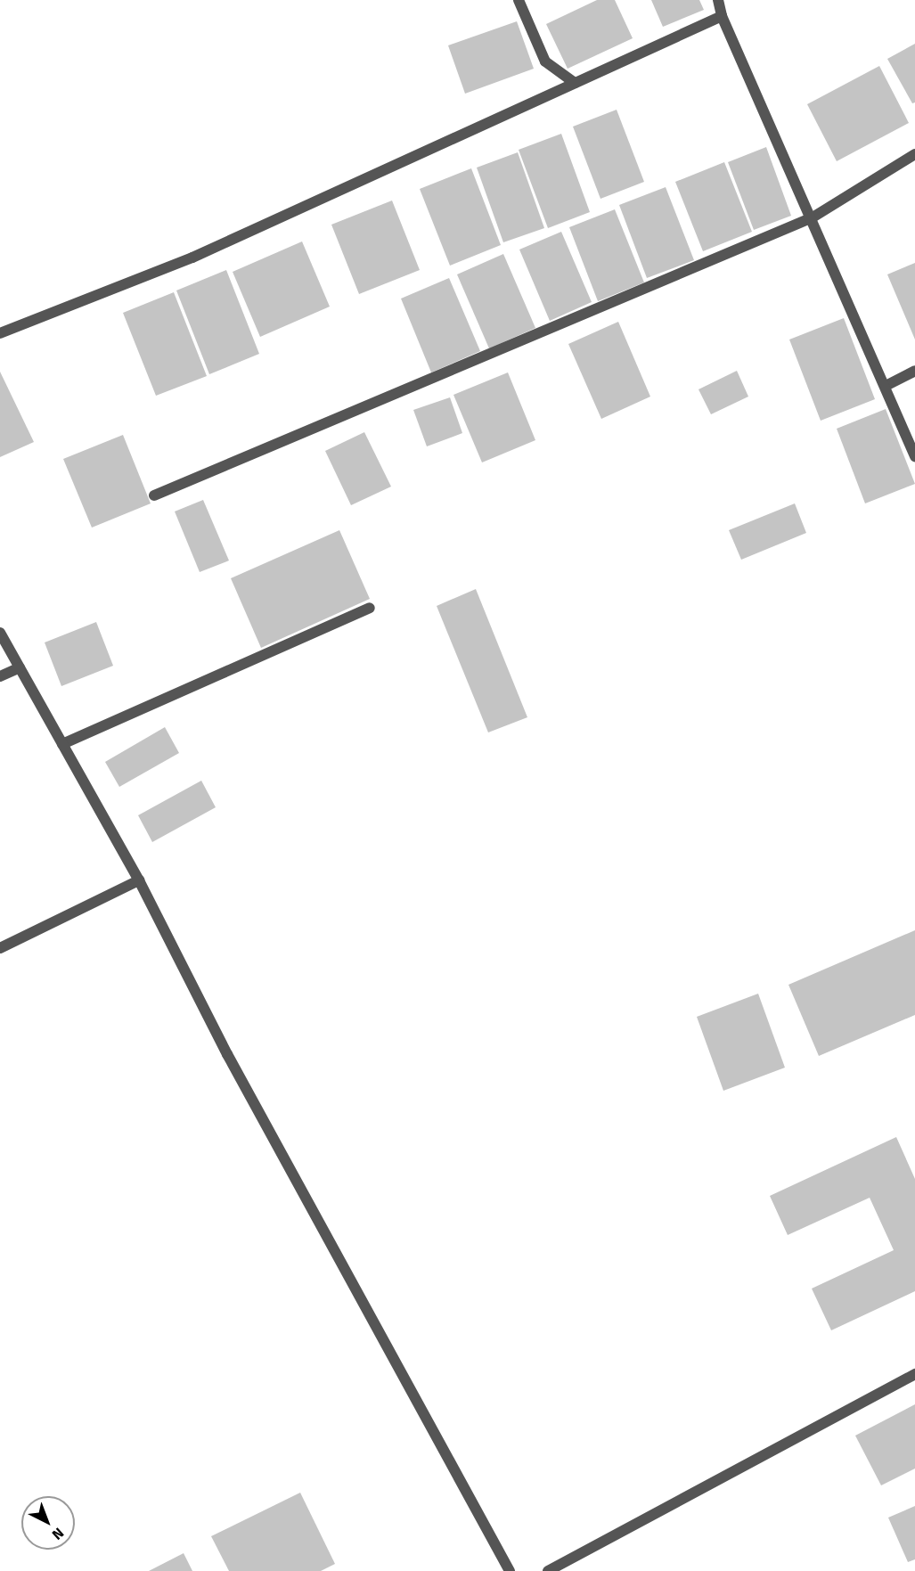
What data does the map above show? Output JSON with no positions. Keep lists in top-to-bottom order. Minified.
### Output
{"north":"bottom right"}
